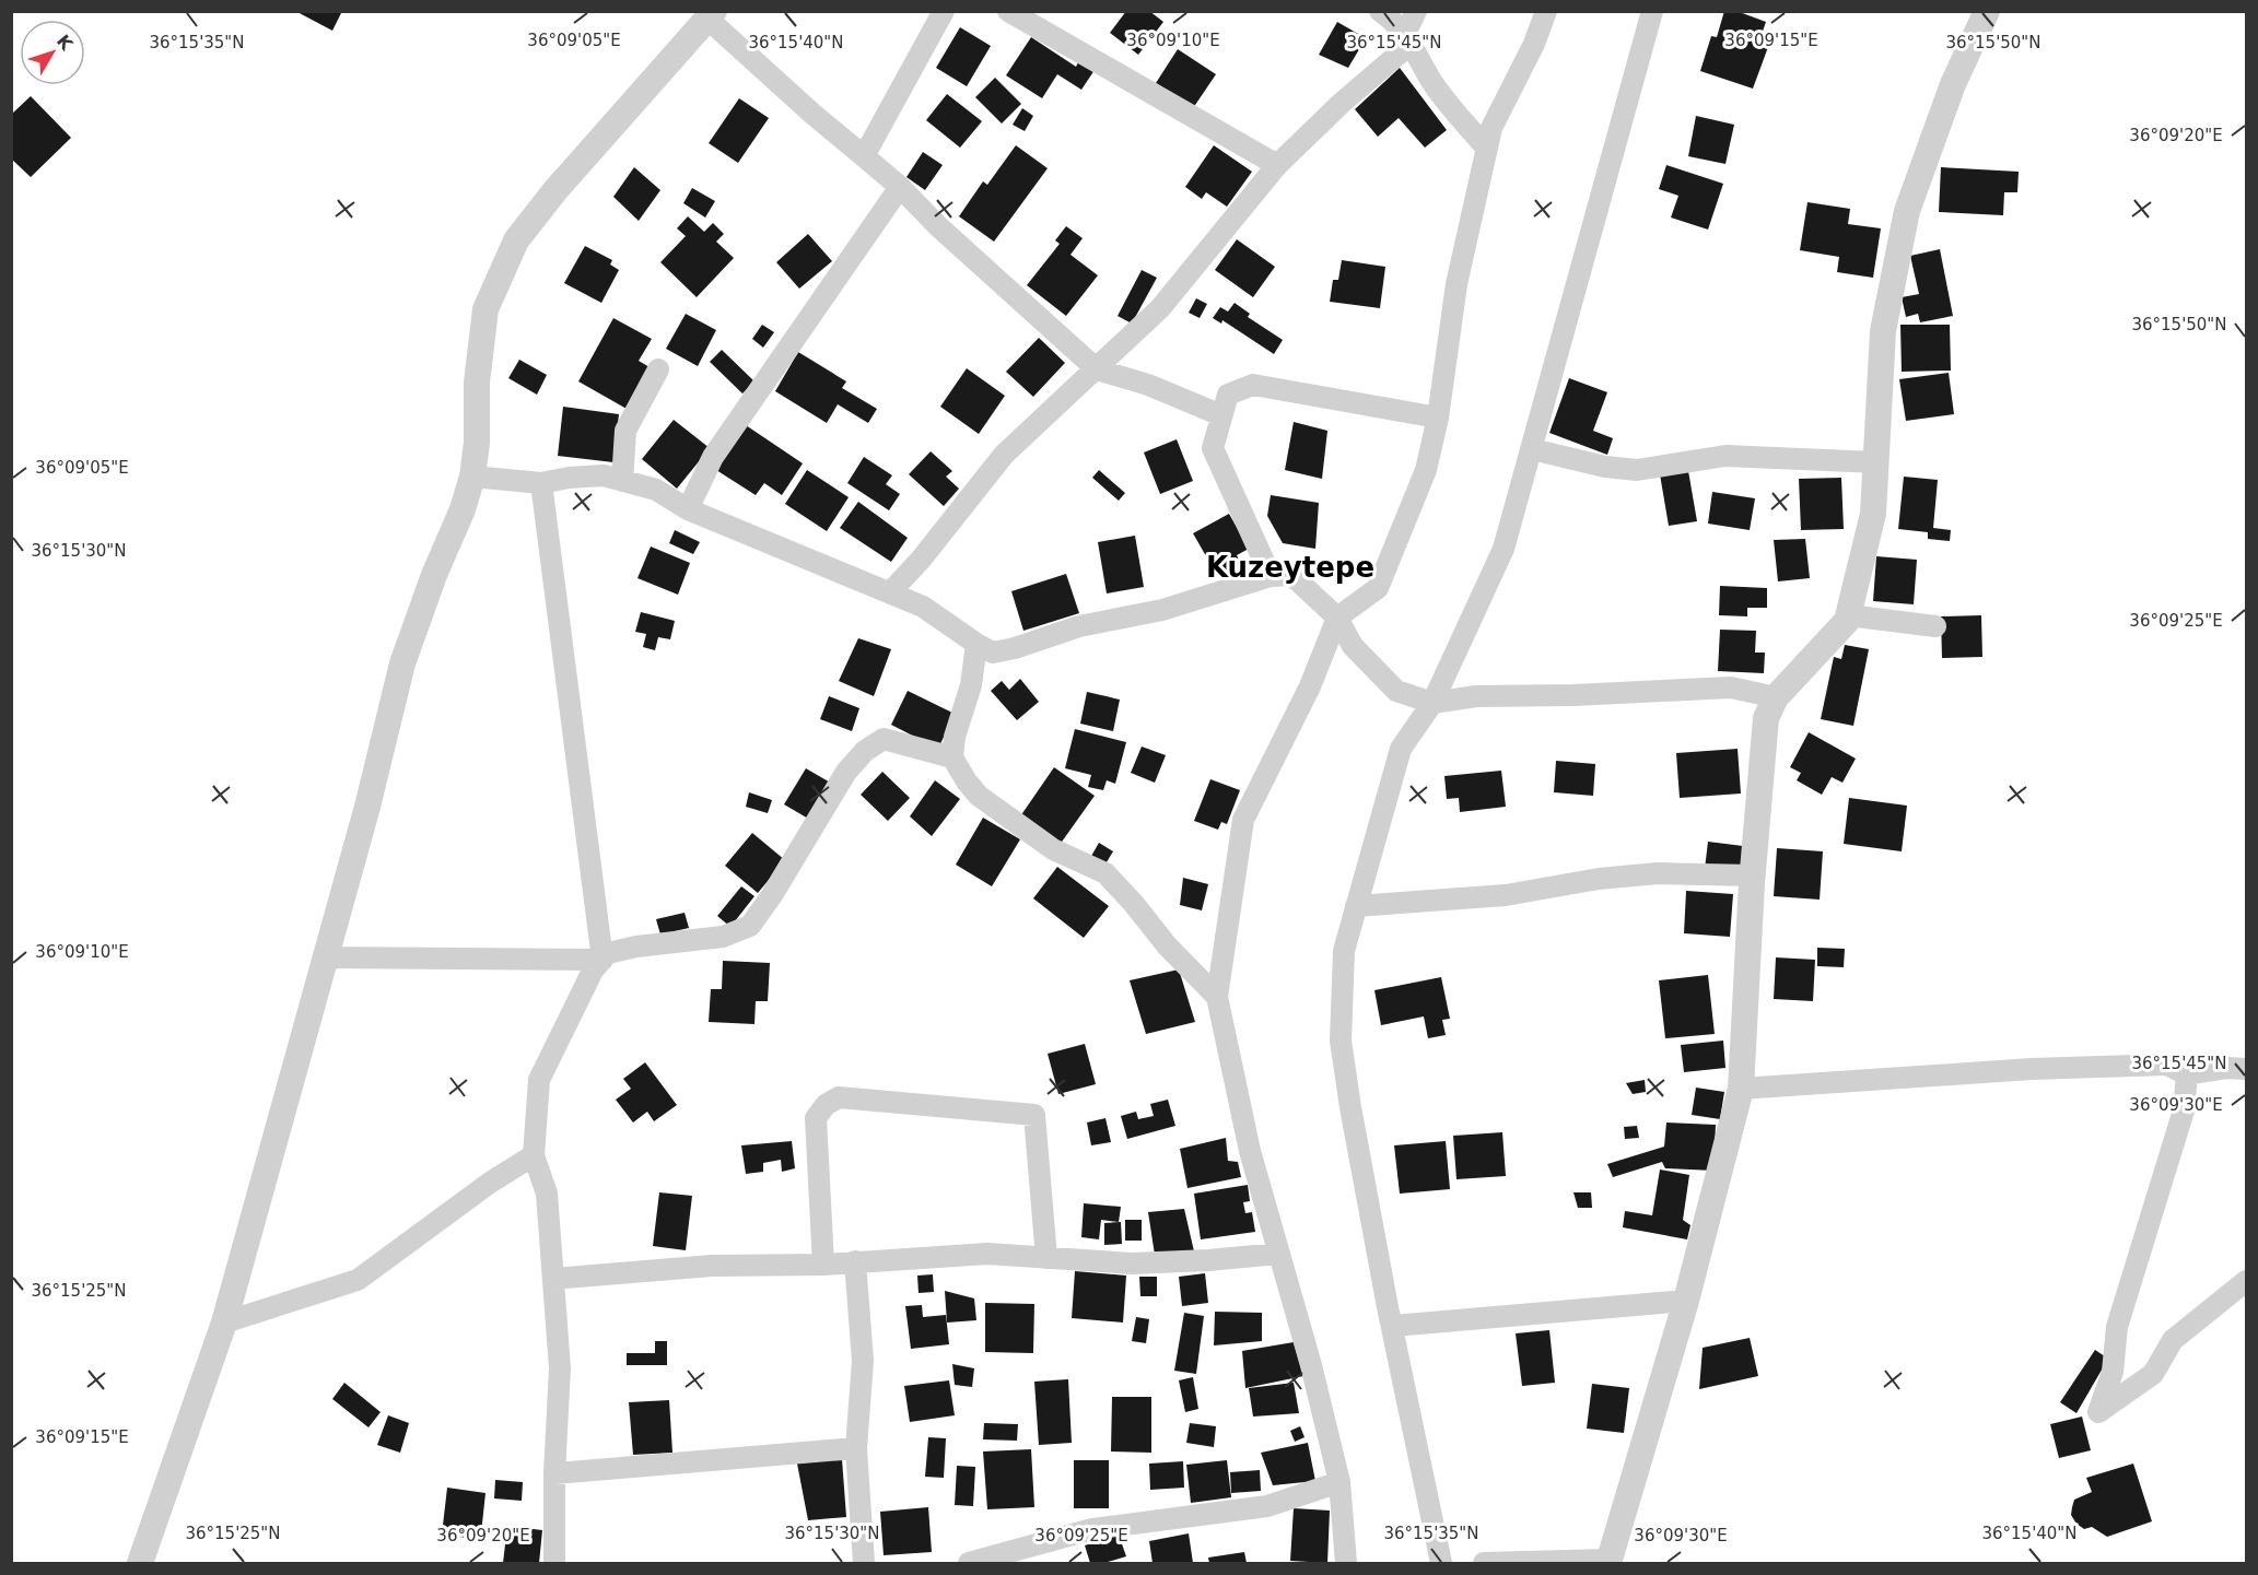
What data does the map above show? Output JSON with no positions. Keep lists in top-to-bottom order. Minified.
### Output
{"districts":["Kuzeytepe"],"north":"top right","coordinates":["36°09'05\"E","36°09'10\"E","36°09'15\"E","36°15'35\"N","36°15'40\"N","36°15'45\"N","36°15'50\"N","36°09'20\"E","36°15'30\"N","36°09'25\"E","36°09'30\"E","36°15'25\"N"]}
